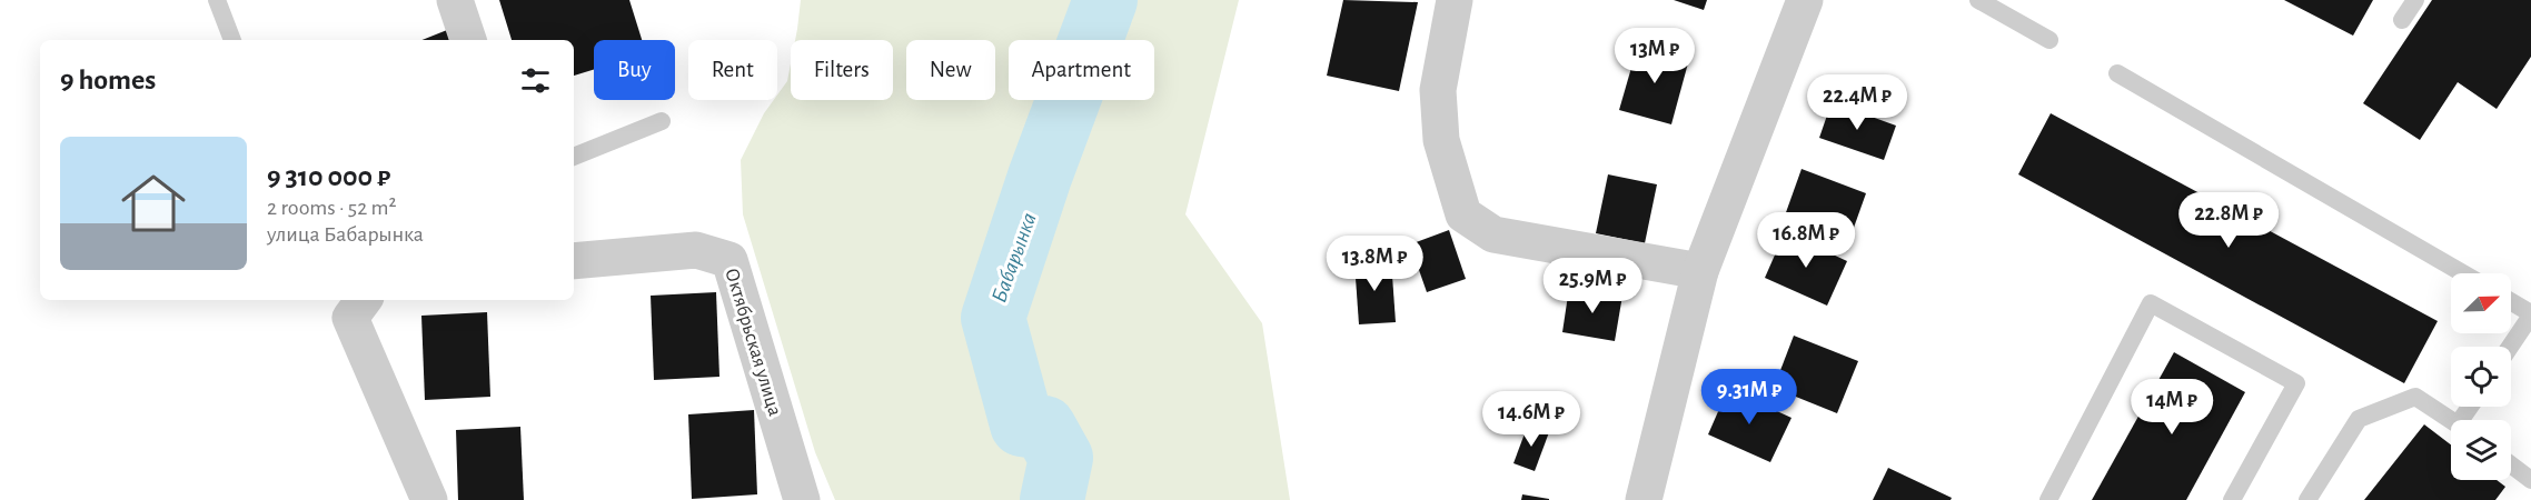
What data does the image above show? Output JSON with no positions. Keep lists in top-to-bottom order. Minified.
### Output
{"streets":{"street":["Октябрьская улица"]},"water":["Бабарынка"],"north":"top right","page":{"price":["13M ₽","22.4M ₽","22.8M ₽","16.8M ₽","13.8M ₽","25.9M ₽","9.31M ₽","14M ₽","14.6M ₽"],"chip":["Buy","Rent","Filters","New","Apartment"],"heading":"9 homes","list":[{"name":"9 310 000 ₽","note":"2 rooms · 52 m² · улица Бабарынка"}]}}
